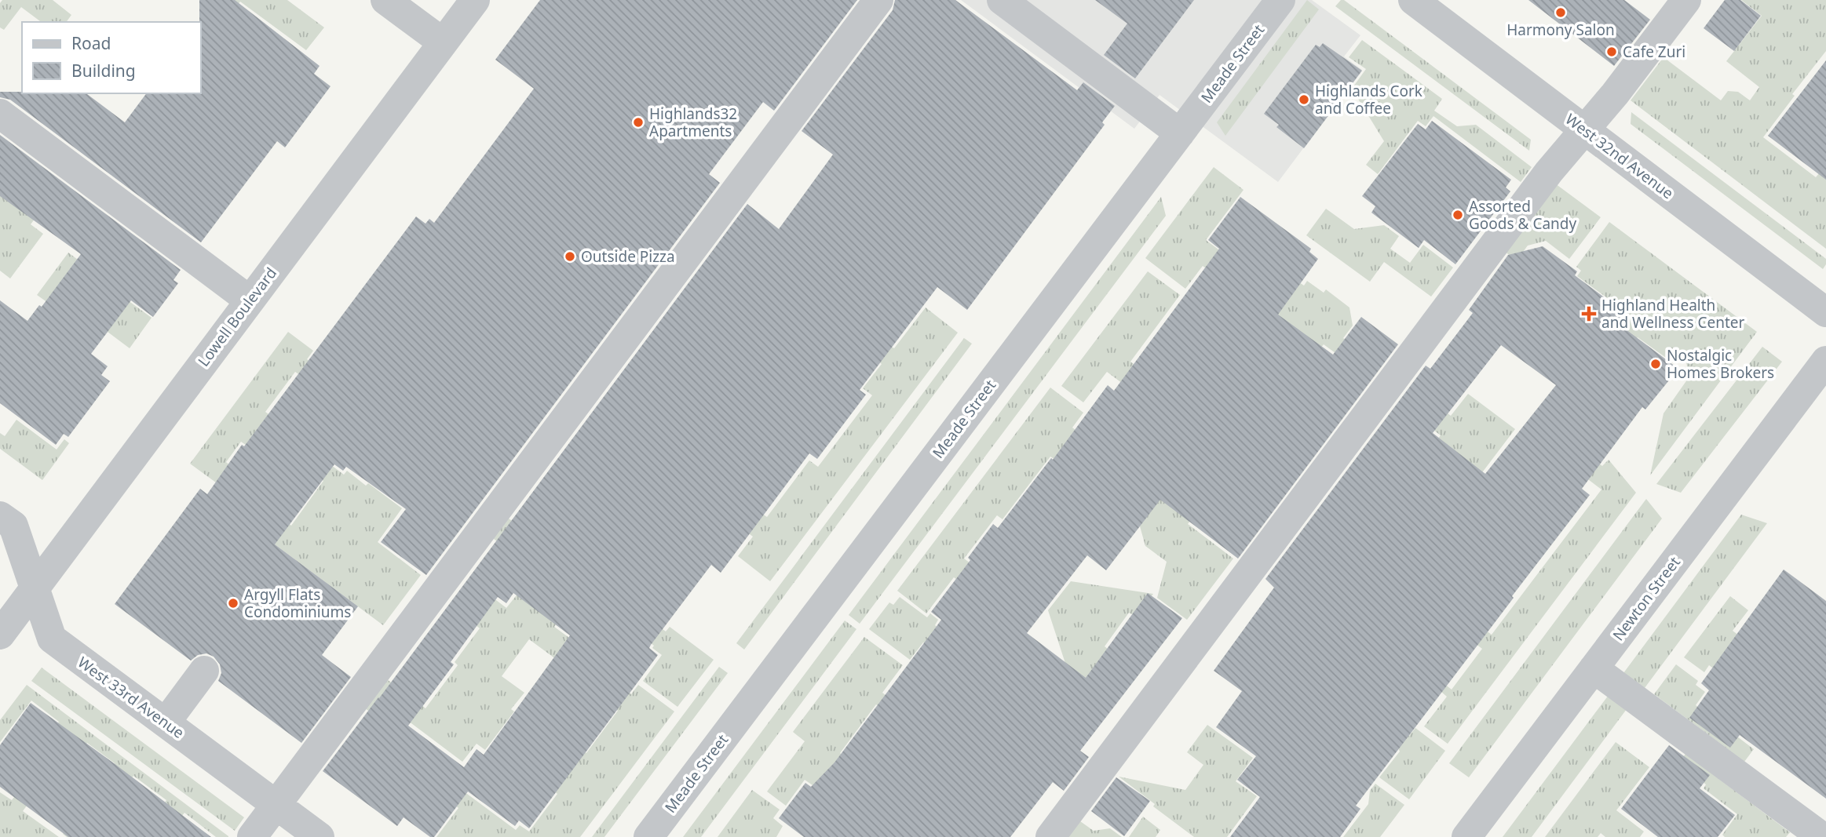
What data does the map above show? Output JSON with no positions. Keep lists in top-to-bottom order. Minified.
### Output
{"streets":{"street":["Meade Street","West 32nd Avenue","Lowell Boulevard","Newton Street","West 33rd Avenue"]},"crossings":[["Lowell Boulevard","West 33rd Avenue"]],"places":{"other":["Harmony Salon","Cafe Zuri","Highlands Cork and Coffee","Highlands32 Apartments","Assorted Goods & Candy","Outside Pizza","Nostalgic Homes Brokers","Argyll Flats Condominiums"],"health":["Highland Health and Wellness Center"]},"legend":["Road","Building"]}
